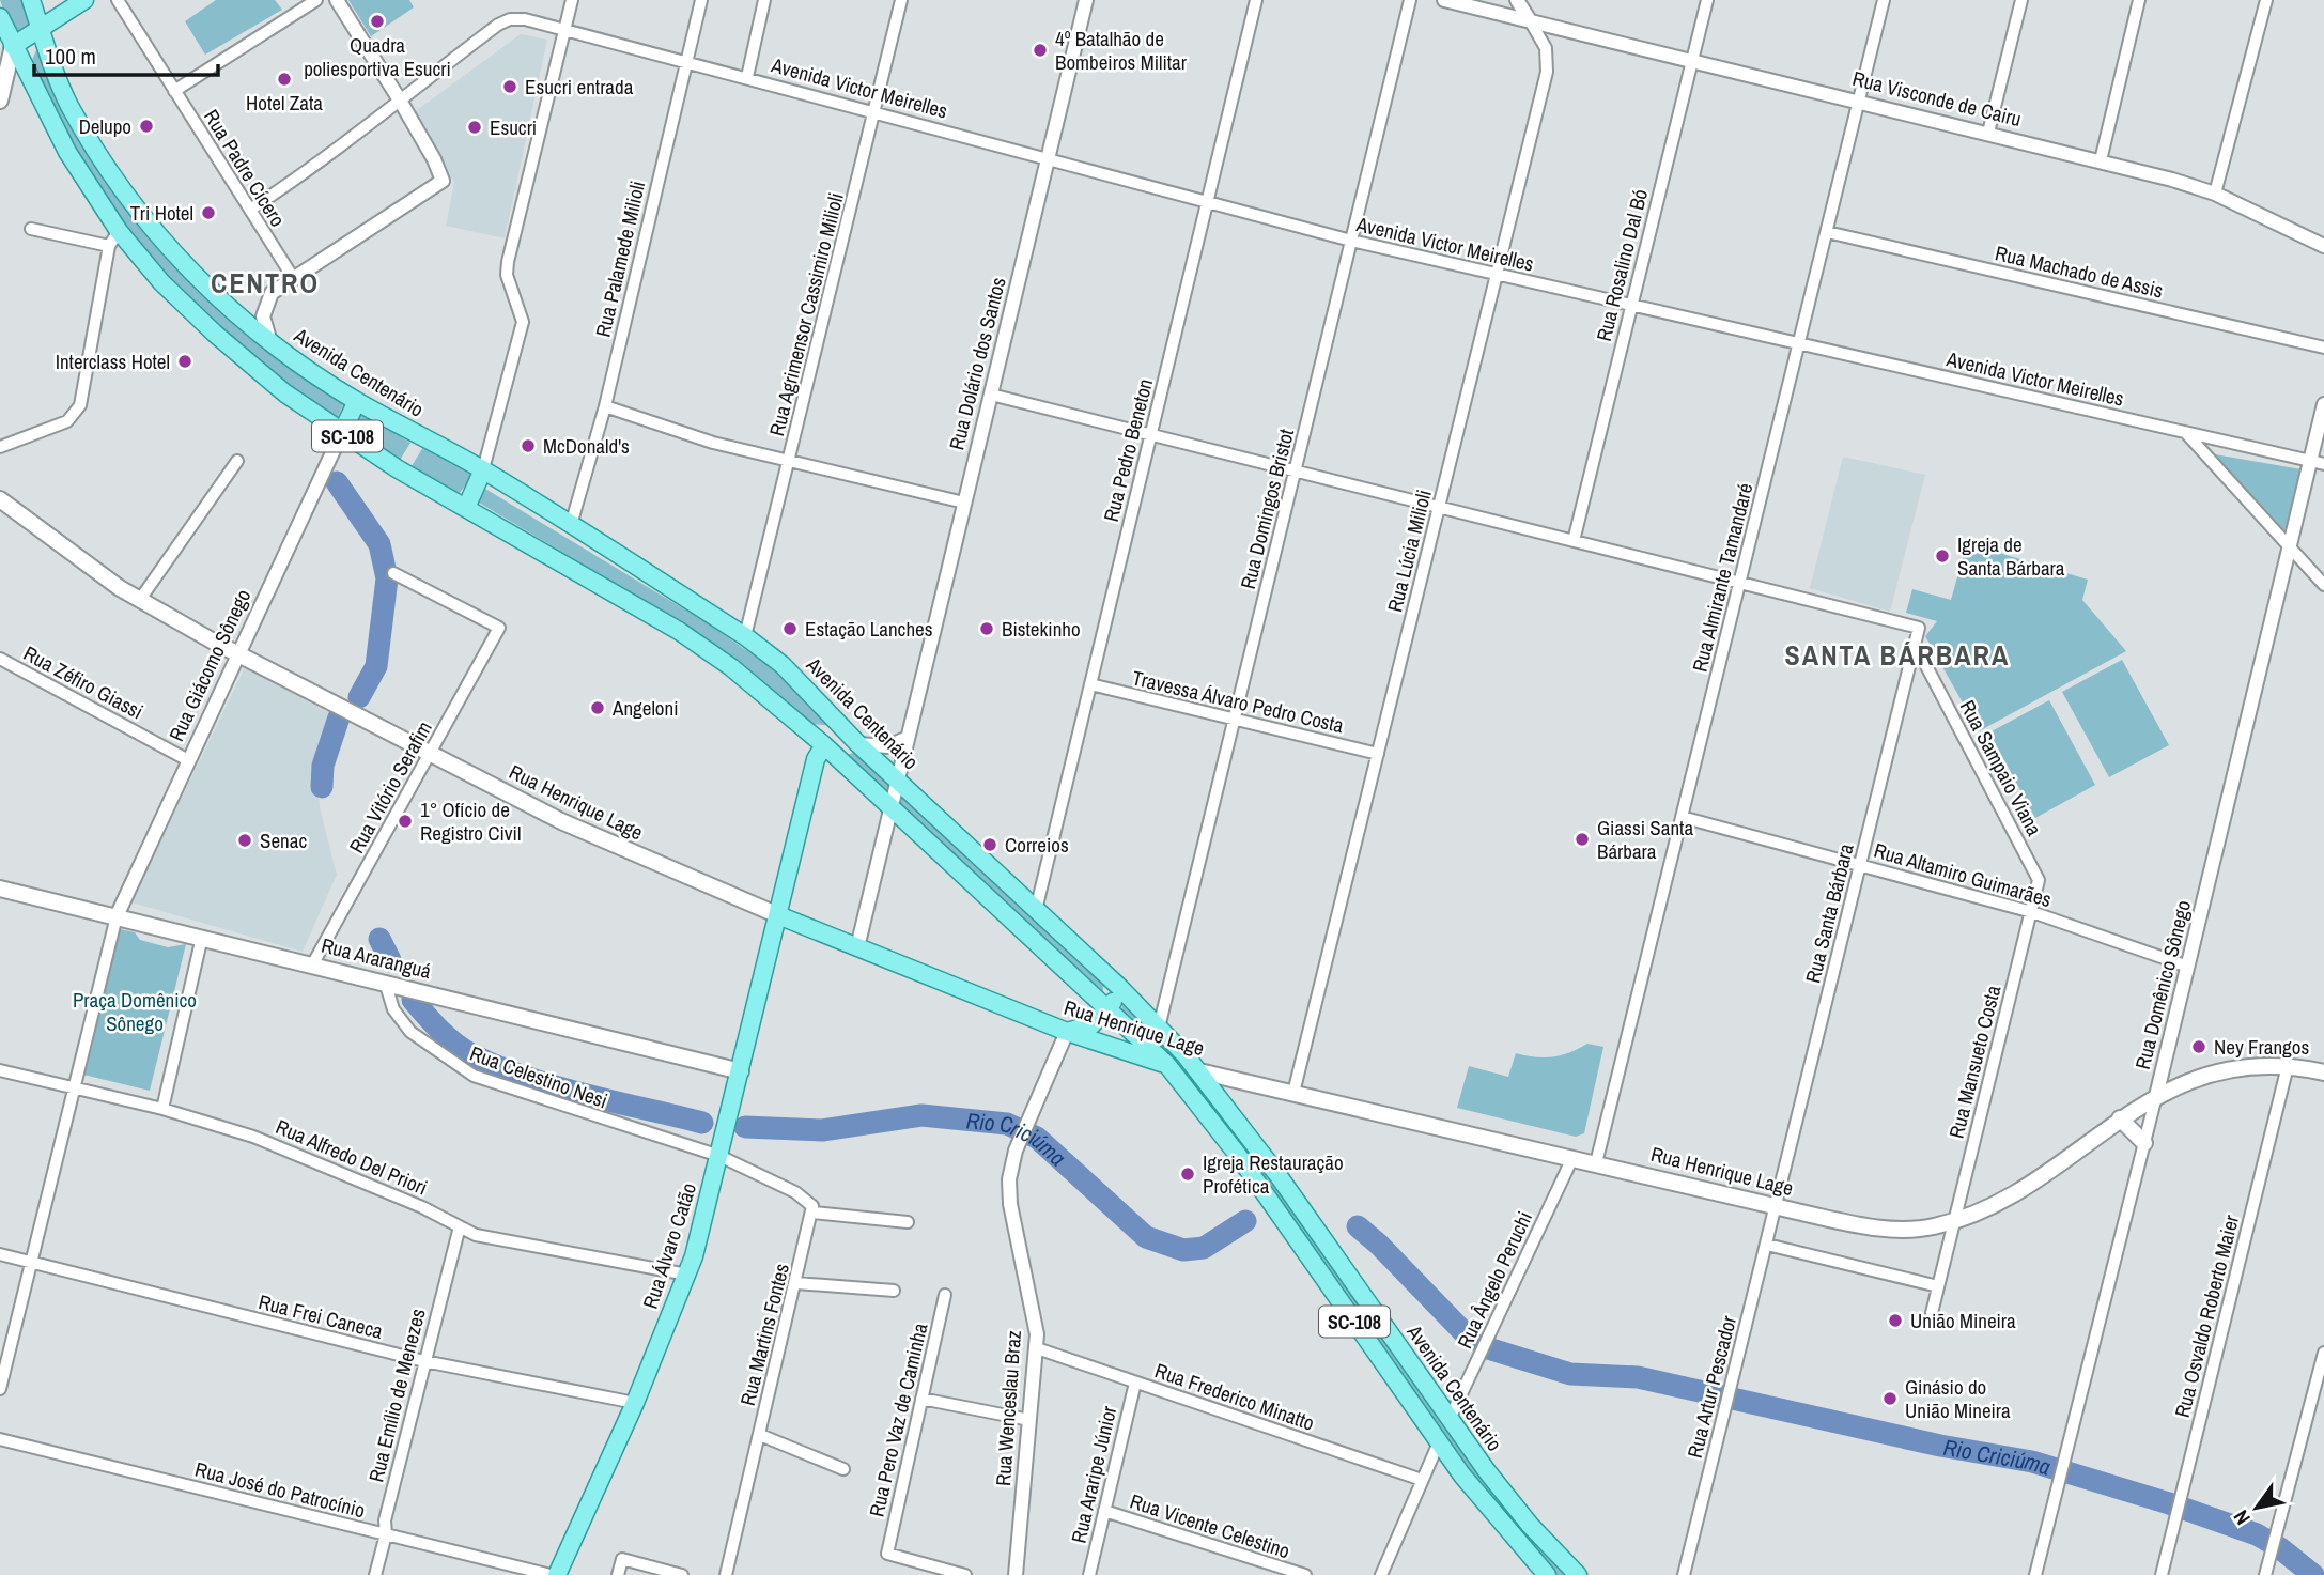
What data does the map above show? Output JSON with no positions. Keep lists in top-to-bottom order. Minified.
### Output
{"streets":{"main road":["Avenida Centenário","SC-108","Rua Henrique Lage","Rua Araranguá","Rua Álvaro Catão"],"street":["Avenida Victor Meirelles","Rua Visconde de Cairu","Rua Padre Cícero","Rua Palamede Milioli","Rua Rosalino Dal Bó","Rua Machado de Assis","Rua Agrimensor Cassimiro Milioli","Rua Dolário dos Santos","Rua Pedro Beneton","Rua Domingos Bristot","Rua Lúcia Milioli","Rua Almirante Tamandaré","Rua Giácomo Sônego","Rua Zéfiro Giassi","Travessa Álvaro Pedro Costa","Rua Sampaio Viana","Rua Vitório Serafim","Rua Altamiro Guimarães","Rua Santa Bárbara","Rua Domênico Sônego","Rua Mansueto Costa","Rua Celestino Nesi","Rua Alfredo Del Priori","Rua Ângelo Peruchi","Rua Frei Caneca","Rua Osvaldo Roberto Maier","Rua Martins Fontes","Rua Artur Pescador","Rua Emílio de Menezes","Rua Frederico Minatto","Rua Wenceslau Braz","Rua Pero Vaz de Caminha","Rua Araripe Júnior","Rua José do Patrocínio","Rua Vicente Celestino"]},"crossings":[["Avenida Victor Meirelles","Rua Padre Cícero"],["Avenida Victor Meirelles","Rua Palamede Milioli"],["Avenida Victor Meirelles","Rua Rosalino Dal Bó"],["Avenida Victor Meirelles","Rua Agrimensor Cassimiro Milioli"],["Avenida Victor Meirelles","Rua Dolário dos Santos"],["Avenida Victor Meirelles","Rua Pedro Beneton"],["Avenida Victor Meirelles","Rua Domingos Bristot"],["Avenida Victor Meirelles","Rua Lúcia Milioli"],["Avenida Victor Meirelles","Rua Almirante Tamandaré"],["Avenida Victor Meirelles","Rua Domênico Sônego"],["Rua Visconde de Cairu","Rua Rosalino Dal Bó"],["Rua Visconde de Cairu","Rua Lúcia Milioli"],["Rua Visconde de Cairu","Rua Almirante Tamandaré"],["Rua Palamede Milioli","Avenida Centenário"],["Rua Machado de Assis","Rua Almirante Tamandaré"],["Rua Agrimensor Cassimiro Milioli","Avenida Centenário"],["Rua Dolário dos Santos","Avenida Centenário"],["Rua Dolário dos Santos","SC-108"],["Rua Dolário dos Santos","Rua Henrique Lage"],["Avenida Centenário","Rua Pedro Beneton"],["Avenida Centenário","Rua Domingos Bristot"],["Avenida Centenário","Rua Henrique Lage"],["Avenida Centenário","Rua Ângelo Peruchi"],["SC-108","Rua Giácomo Sônego"],["SC-108","Rua Henrique Lage"],["SC-108","Rua Álvaro Catão"],["Rua Pedro Beneton","Travessa Álvaro Pedro Costa"],["Rua Domingos Bristot","Travessa Álvaro Pedro Costa"],["Rua Lúcia Milioli","Travessa Álvaro Pedro Costa"],["Rua Lúcia Milioli","Rua Henrique Lage"],["Rua Almirante Tamandaré","Rua Henrique Lage"],["Rua Almirante Tamandaré","Rua Altamiro Guimarães"],["Rua Almirante Tamandaré","Rua Santa Bárbara"],["Rua Giácomo Sônego","Rua Zéfiro Giassi"],["Rua Giácomo Sônego","Rua Henrique Lage"],["Rua Giácomo Sônego","Rua Araranguá"],["Rua Sampaio Viana","Rua Altamiro Guimarães"],["Rua Sampaio Viana","Rua Santa Bárbara"],["Rua Sampaio Viana","Rua Mansueto Costa"],["Rua Vitório Serafim","Rua Henrique Lage"],["Rua Vitório Serafim","Rua Araranguá"],["Rua Henrique Lage","Rua Santa Bárbara"],["Rua Henrique Lage","Rua Domênico Sônego"],["Rua Henrique Lage","Rua Mansueto Costa"],["Rua Henrique Lage","Rua Álvaro Catão"],["Rua Henrique Lage","Rua Ângelo Peruchi"],["Rua Henrique Lage","Rua Osvaldo Roberto Maier"],["Rua Henrique Lage","Rua Artur Pescador"],["Rua Henrique Lage","Rua Wenceslau Braz"],["Rua Altamiro Guimarães","Rua Santa Bárbara"],["Rua Altamiro Guimarães","Rua Domênico Sônego"],["Rua Altamiro Guimarães","Rua Mansueto Costa"],["Rua Santa Bárbara","Rua Artur Pescador"],["Rua Araranguá","Rua Celestino Nesi"],["Rua Araranguá","Rua Álvaro Catão"],["Rua Celestino Nesi","Rua Álvaro Catão"],["Rua Alfredo Del Priori","Rua Álvaro Catão"],["Rua Alfredo Del Priori","Rua Emílio de Menezes"],["Rua Álvaro Catão","Rua Frei Caneca"],["Rua Frei Caneca","Rua Emílio de Menezes"],["Rua Emílio de Menezes","Rua José do Patrocínio"],["Rua Frederico Minatto","Rua Wenceslau Braz"],["Rua Frederico Minatto","Rua Araripe Júnior"],["Rua Araripe Júnior","Rua Vicente Celestino"]],"districts":["CENTRO","SANTA BÁRBARA"],"water":["Rio Criciúma"],"parks":["Praça Domênico Sônego"],"places":["Quadra poliesportiva Esucri","4º Batalhão de Bombeiros Militar","Hotel Zata","Esucri entrada","Delupo","Esucri","Tri Hotel","Interclass Hotel","McDonald's","Igreja de Santa Bárbara","Estação Lanches","Bistekinho","Angeloni","1° Ofício de Registro Civil","Giassi Santa Bárbara","Senac","Correios","Ney Frangos","Igreja Restauração Profética","União Mineira","Ginásio do União Mineira"],"scale_bar":"100 m","north":"bottom left"}
